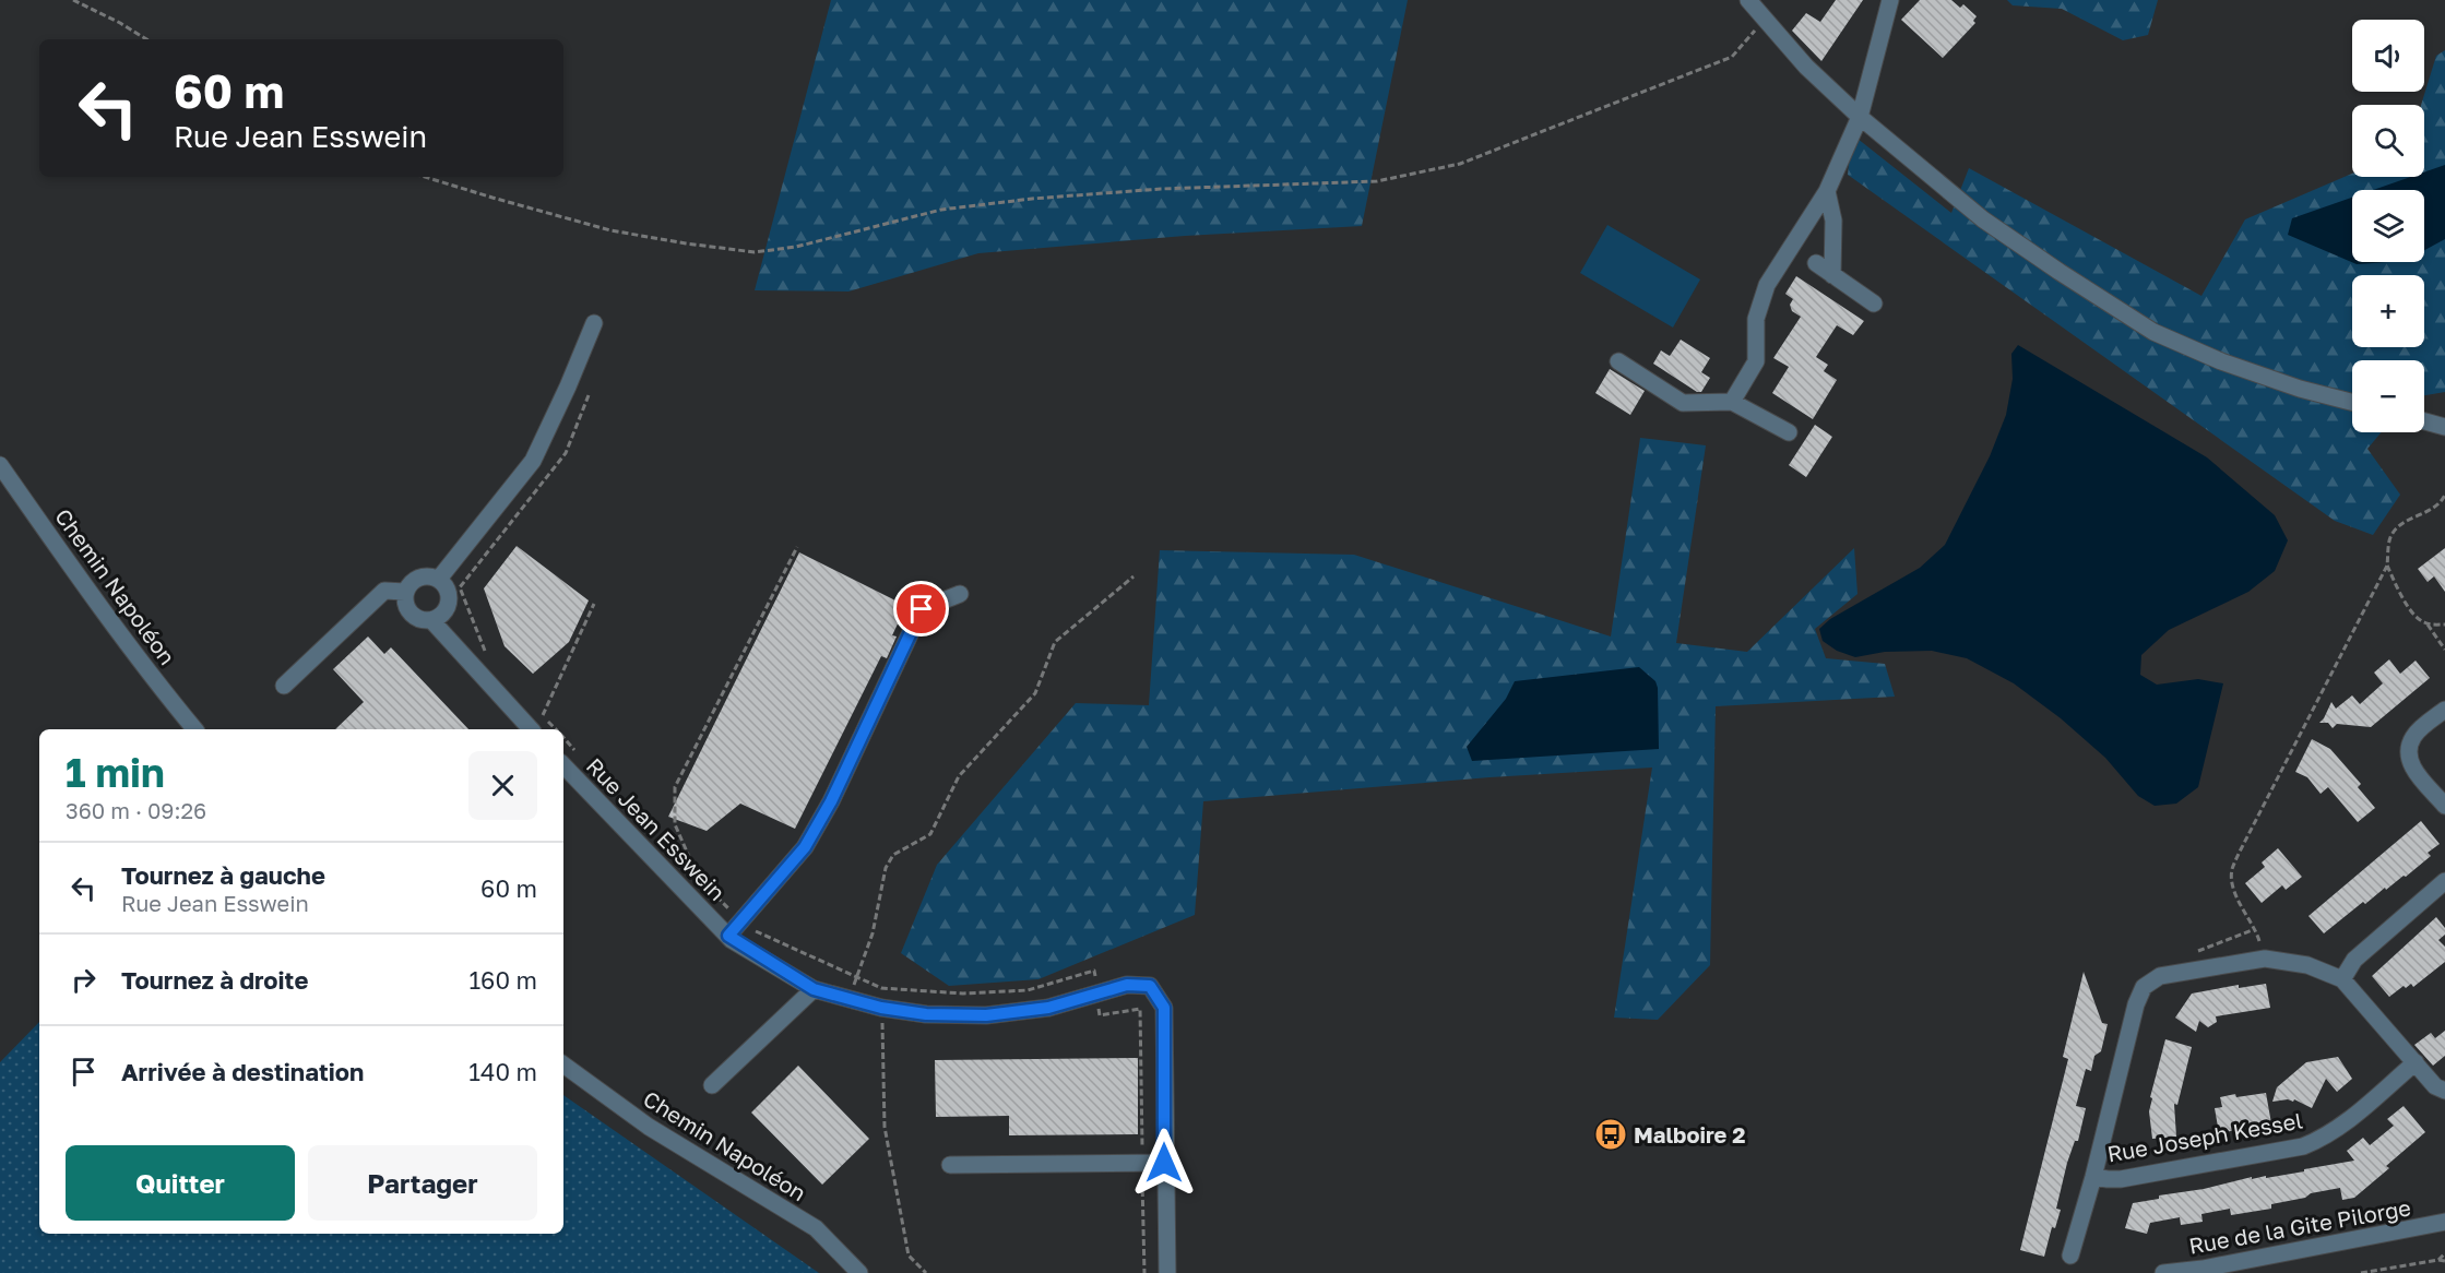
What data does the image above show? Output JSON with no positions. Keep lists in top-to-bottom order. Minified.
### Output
{"streets":{"street":["Chemin Napoléon","Rue Jean Esswein","Rue Joseph Kessel","Rue de la Gite Pilorge"]},"places":{"bus stop":["Malboire 2"]},"page":{"map_buttons":["+","−"],"turn":["60 m","Rue Jean Esswein"],"heading":["1 min","360 m · 09:26"],"list":[{"name":"Tournez à gauche","note":"Rue Jean Esswein","value":"60 m"},{"name":"Tournez à droite","value":"160 m"},{"name":"Arrivée à destination","value":"140 m"}],"buttons":["Quitter","Partager"]}}
